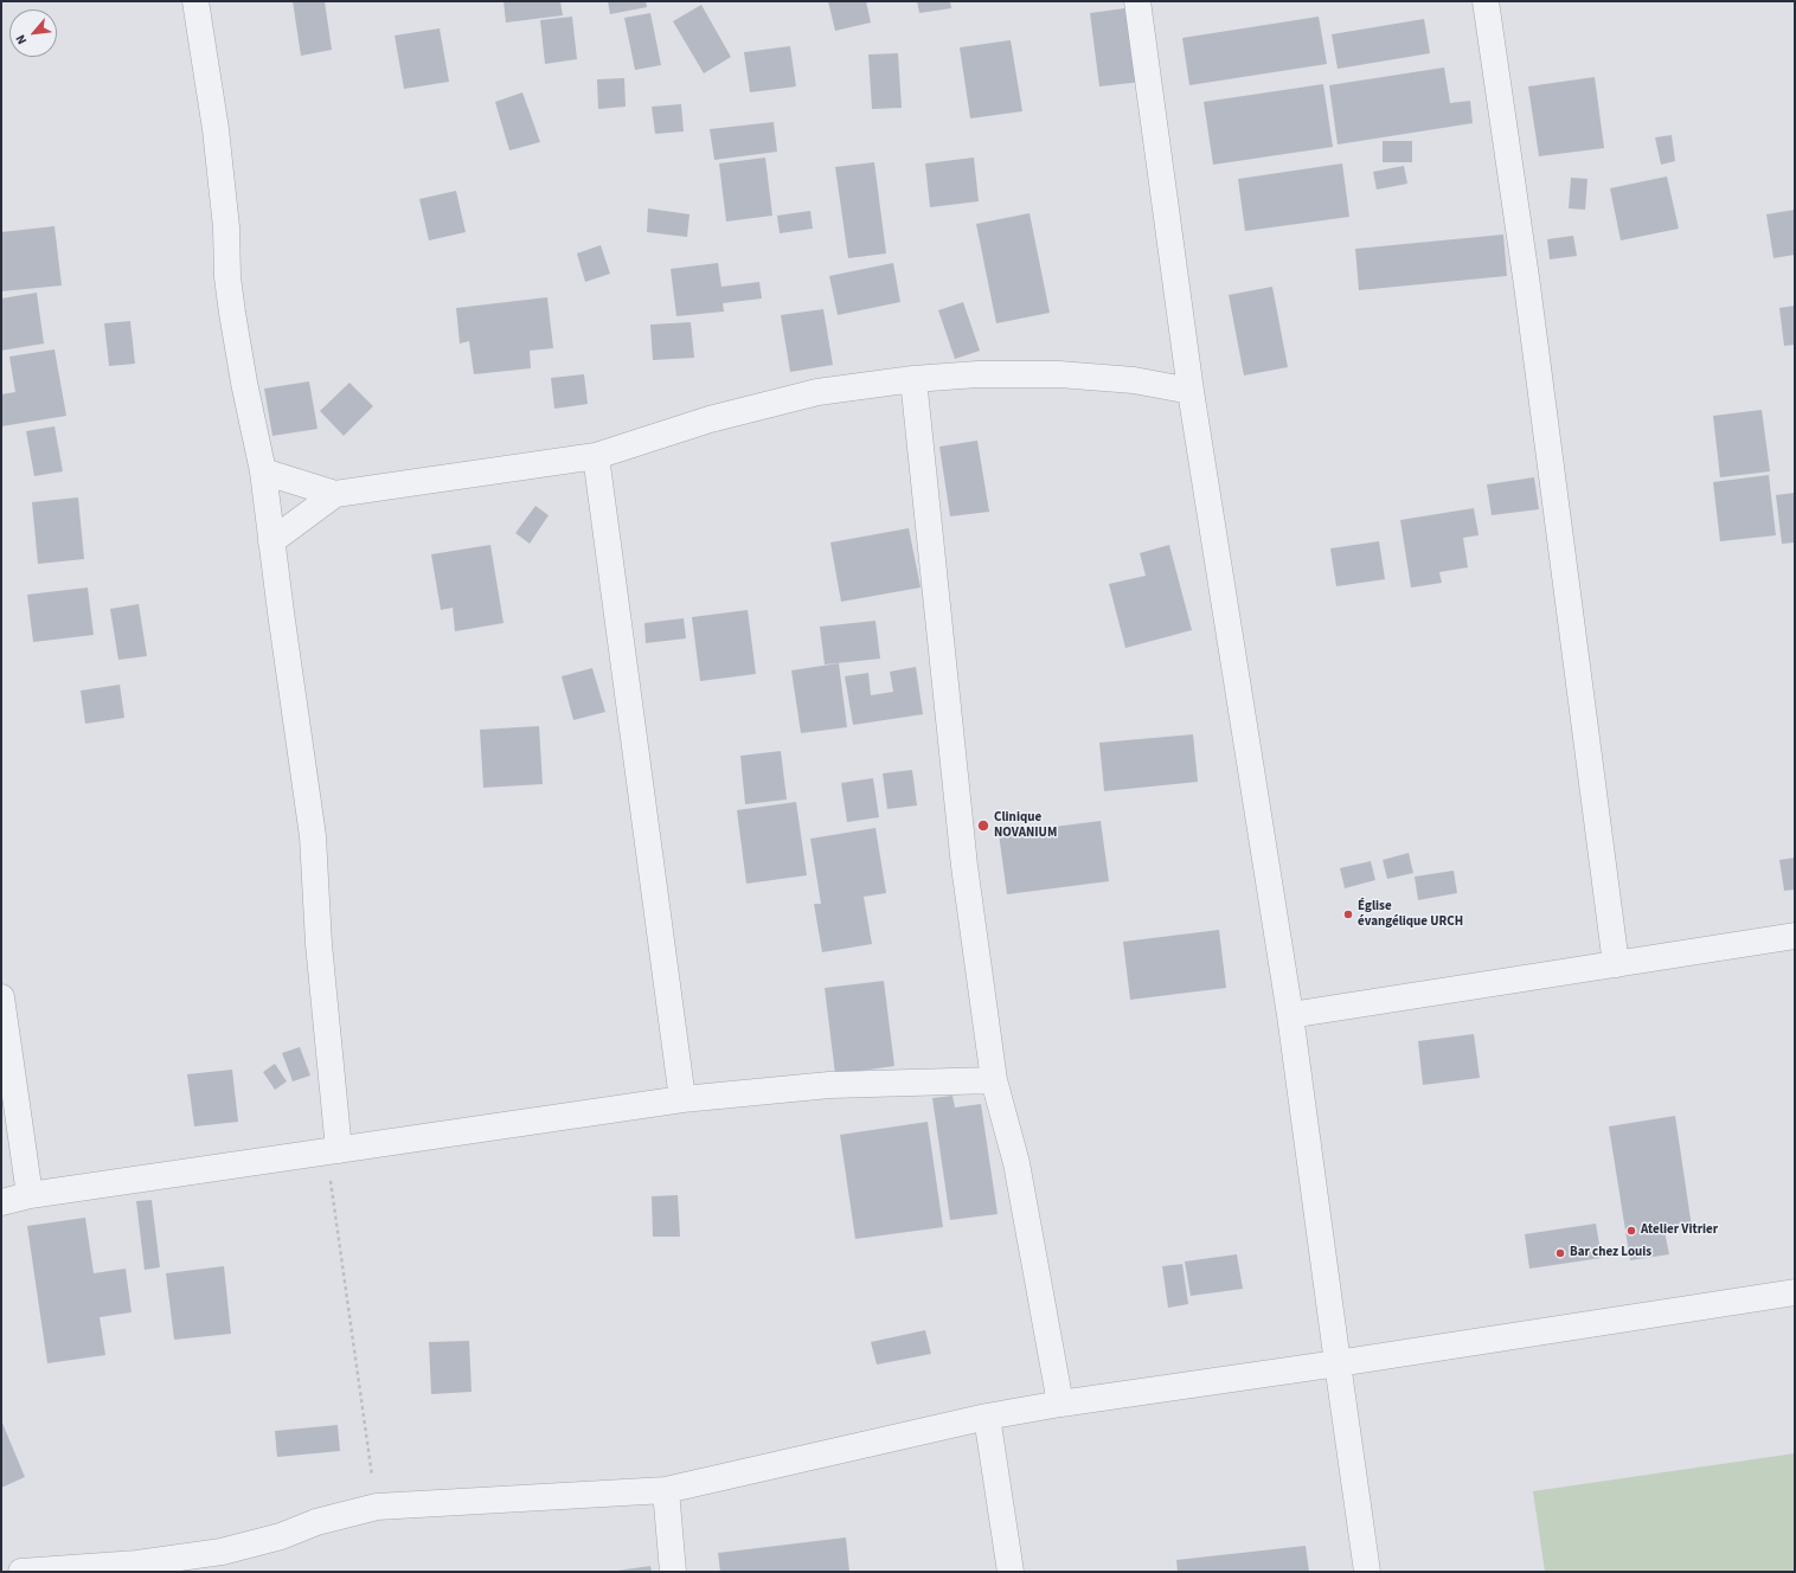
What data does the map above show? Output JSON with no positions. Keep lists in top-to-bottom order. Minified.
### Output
{"places":["Clinique NOVANIUM","Église évangélique URCH","Atelier Vitrier","Bar chez Louis"],"north":"bottom left"}
